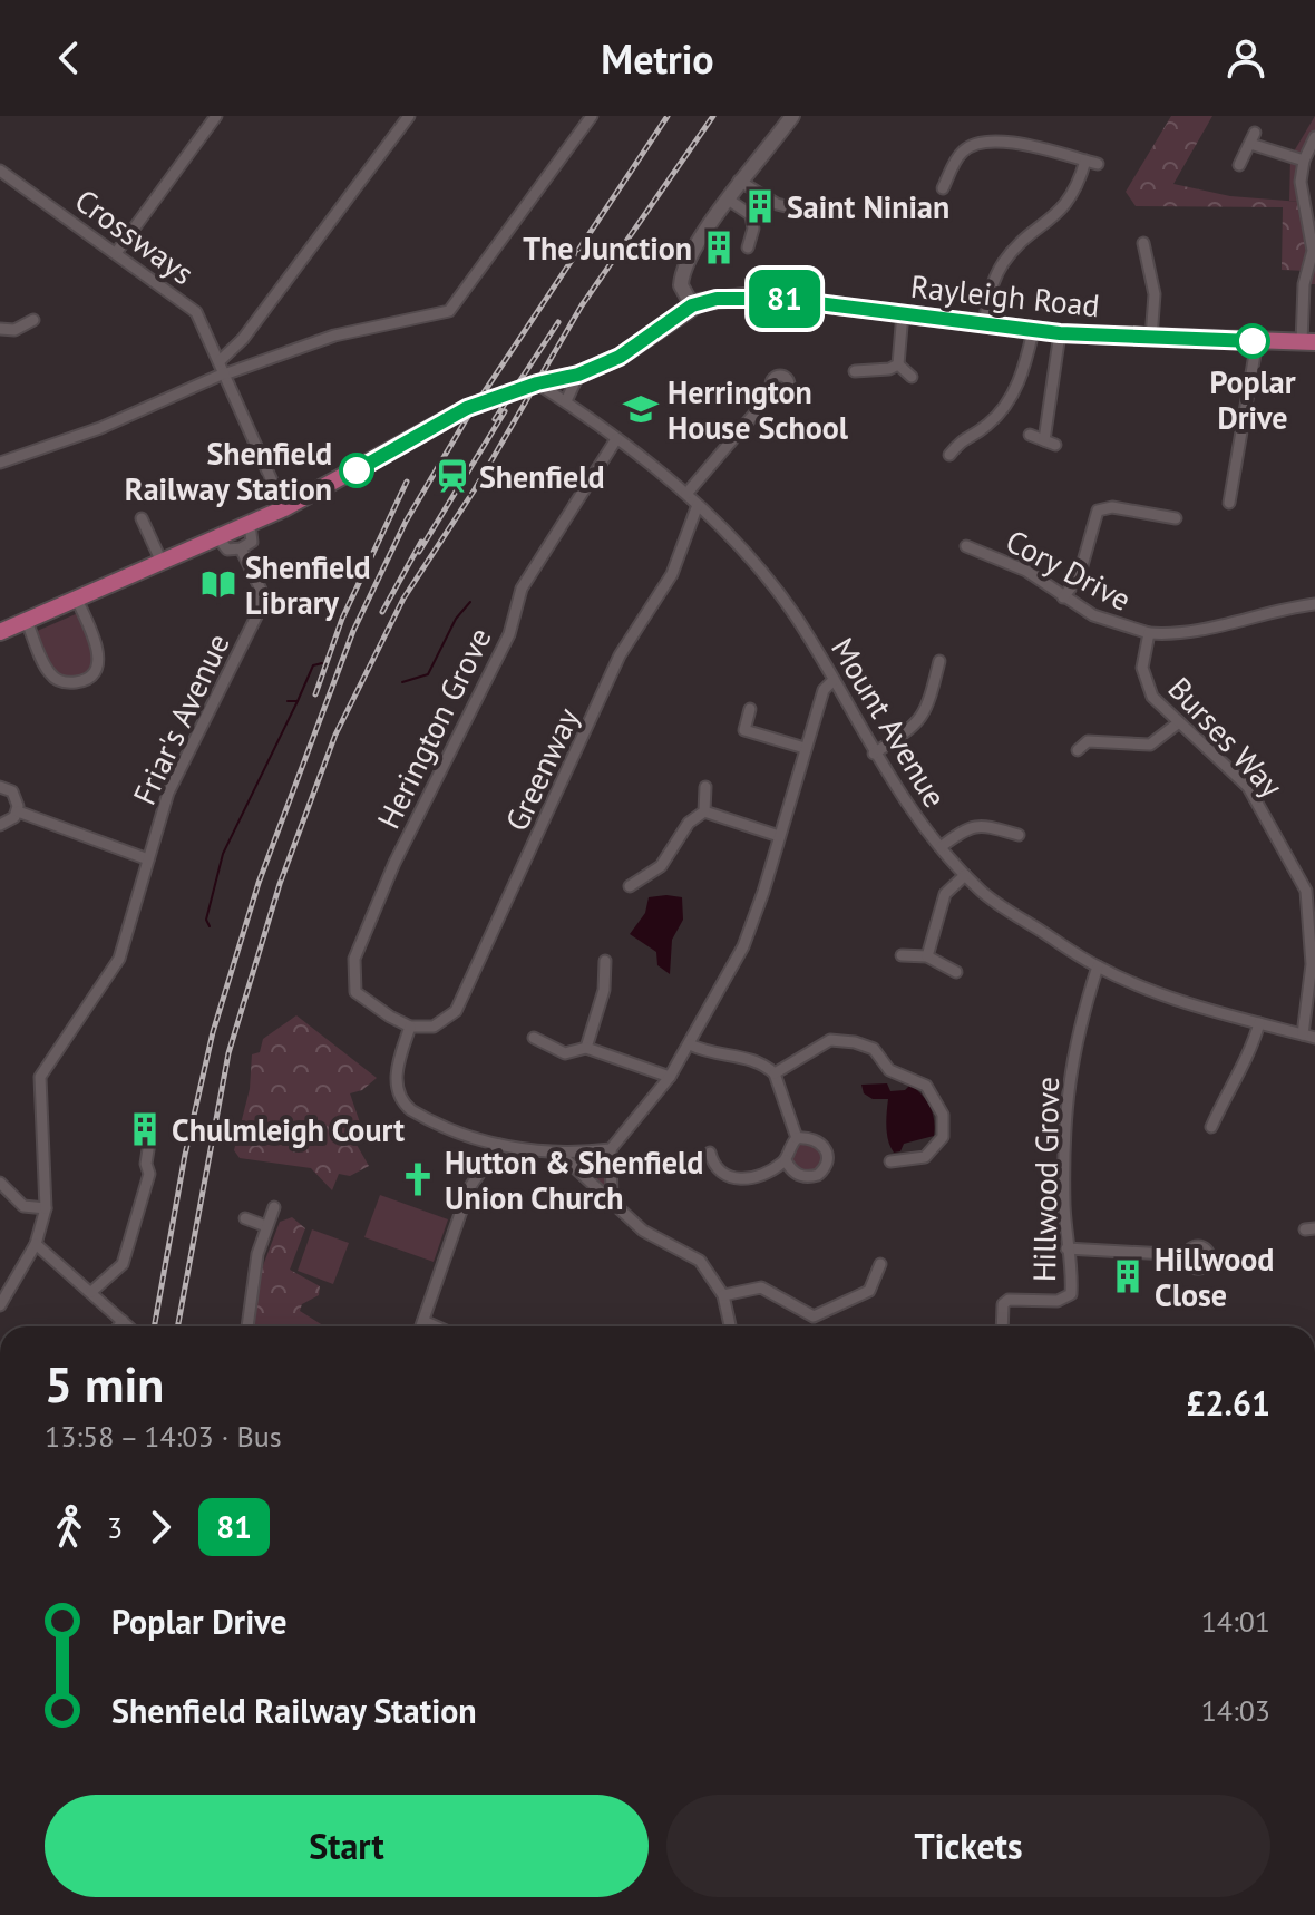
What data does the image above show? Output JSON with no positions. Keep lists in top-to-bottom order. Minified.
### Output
{"streets":{"main road":["Rayleigh Road"],"street":["Crossways","Cory Drive","Friar's Avenue","Mount Avenue","Herington Grove","Burses Way","Greenway","Hillwood Grove"]},"crossings":[["Cory Drive","Burses Way"],["Mount Avenue","Herington Grove"],["Mount Avenue","Burses Way"],["Mount Avenue","Greenway"],["Mount Avenue","Hillwood Grove"],["Herington Grove","Greenway"]],"places":{"building":["Saint Ninian","The Junction","Chulmleigh Court","Hillwood Close"],"other":["Poplar Drive","Shenfield Railway Station"],"school or university":["Herrington House School"],"station":["Shenfield"],"library":["Shenfield Library"],"church":["Hutton & Shenfield Union Church"]},"lines":["bus line 81"],"page":{"header":"Metrio","on_map":"81","heading":["5 min","13:58 – 14:03 · Bus","£2.61"],"legs":["3","81"],"list":[{"name":"Poplar Drive","value":"14:01"},{"name":"Shenfield Railway Station","value":"14:03"}],"buttons":["Start","Tickets"]}}
